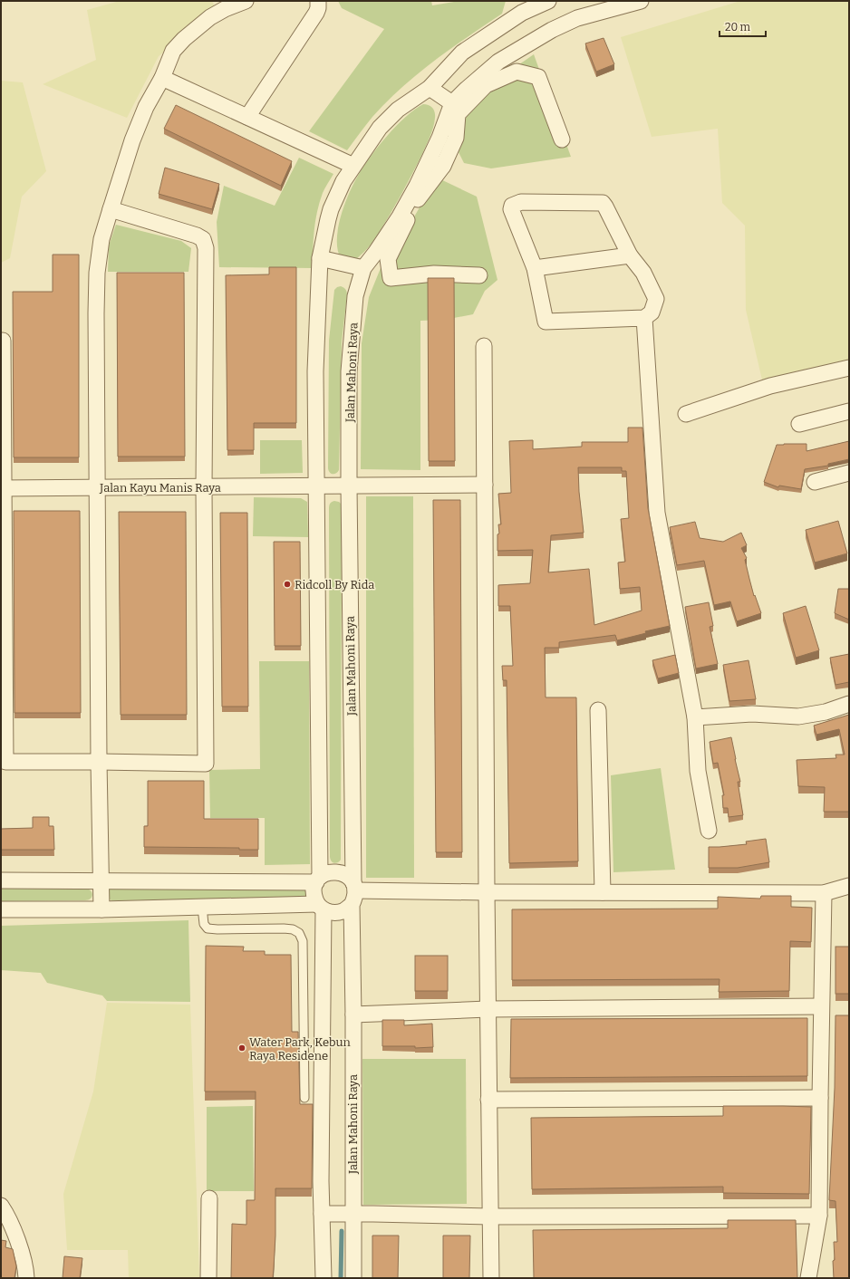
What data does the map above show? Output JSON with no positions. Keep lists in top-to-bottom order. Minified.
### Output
{"streets":{"street":["Jalan Mahoni Raya","Jalan Kayu Manis Raya"]},"crossings":[["Jalan Mahoni Raya","Jalan Kayu Manis Raya"]],"places":["Ridcoll By Rida","Water Park, Kebun Raya Residene"],"scale_bar":"20 m"}
